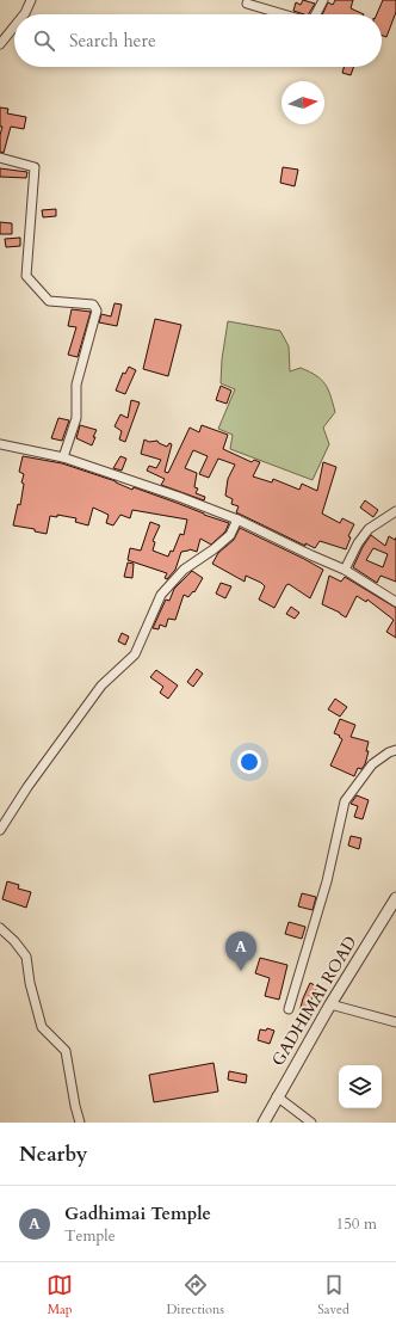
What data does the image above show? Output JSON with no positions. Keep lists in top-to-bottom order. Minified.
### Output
{"streets":{"street":["GADHIMAI ROAD"]},"north":"right","page":{"search":"Search here","pins":"A","heading":"Nearby","list":[{"mark":"A","name":"Gadhimai Temple","note":"Temple","value":"150 m"}],"nav":["Map","Directions","Saved"]}}
